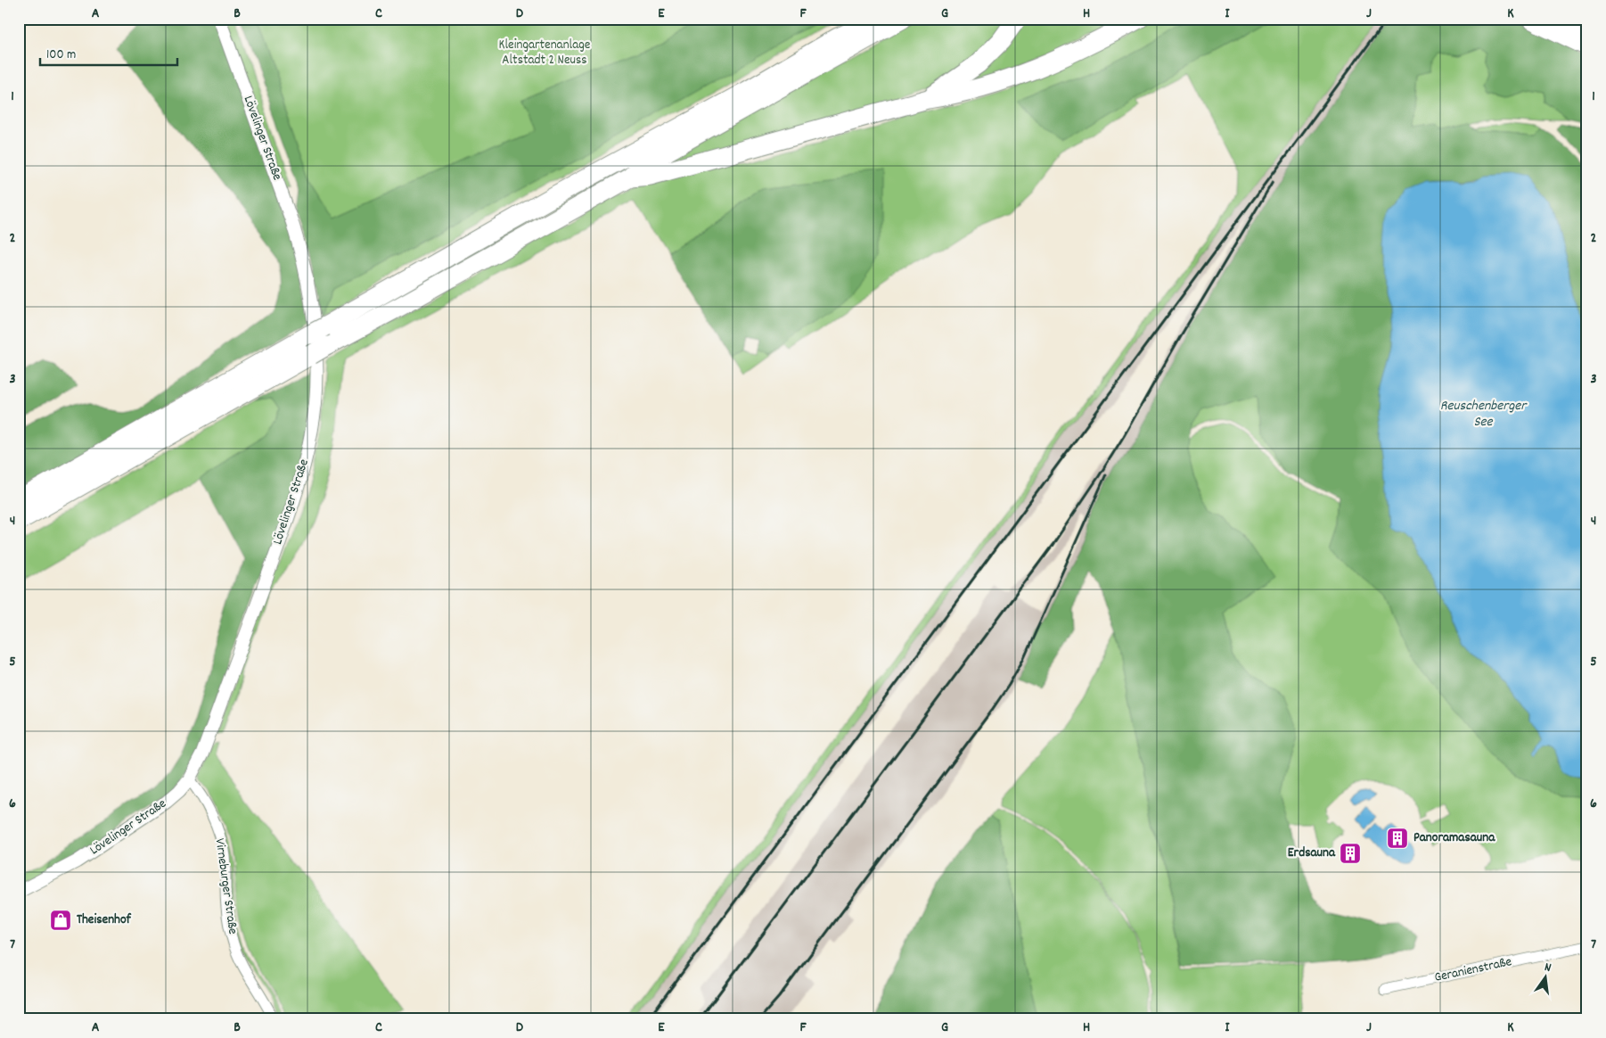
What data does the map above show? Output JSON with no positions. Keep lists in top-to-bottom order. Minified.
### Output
{"streets":{"street":["Lövelinger Straße","Virneburger Straße","Geranienstraße"]},"crossings":[["Lövelinger Straße","Virneburger Straße"]],"water":["Reuschenberger See"],"parks":["Kleingartenanlage Altstadt 2 Neuss"],"places":{"building":["Panoramasauna","Erdsauna"],"shop":["Theisenhof"]},"scale_bar":"100 m","north":"top","grid":{"columns":["A","B","C","D","E","F","G","H","I","J","K"],"rows":["1","2","3","4","5","6","7"]}}
